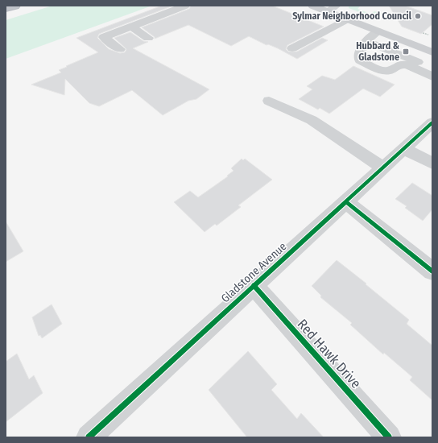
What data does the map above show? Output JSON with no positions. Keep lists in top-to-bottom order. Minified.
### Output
{"streets":{"street":["Gladstone Avenue","Red Hawk Drive"]},"crossings":[["Gladstone Avenue","Red Hawk Drive"]],"places":{"other":["Sylmar Neighborhood Council"],"transit":["Hubbard & Gladstone"]}}
